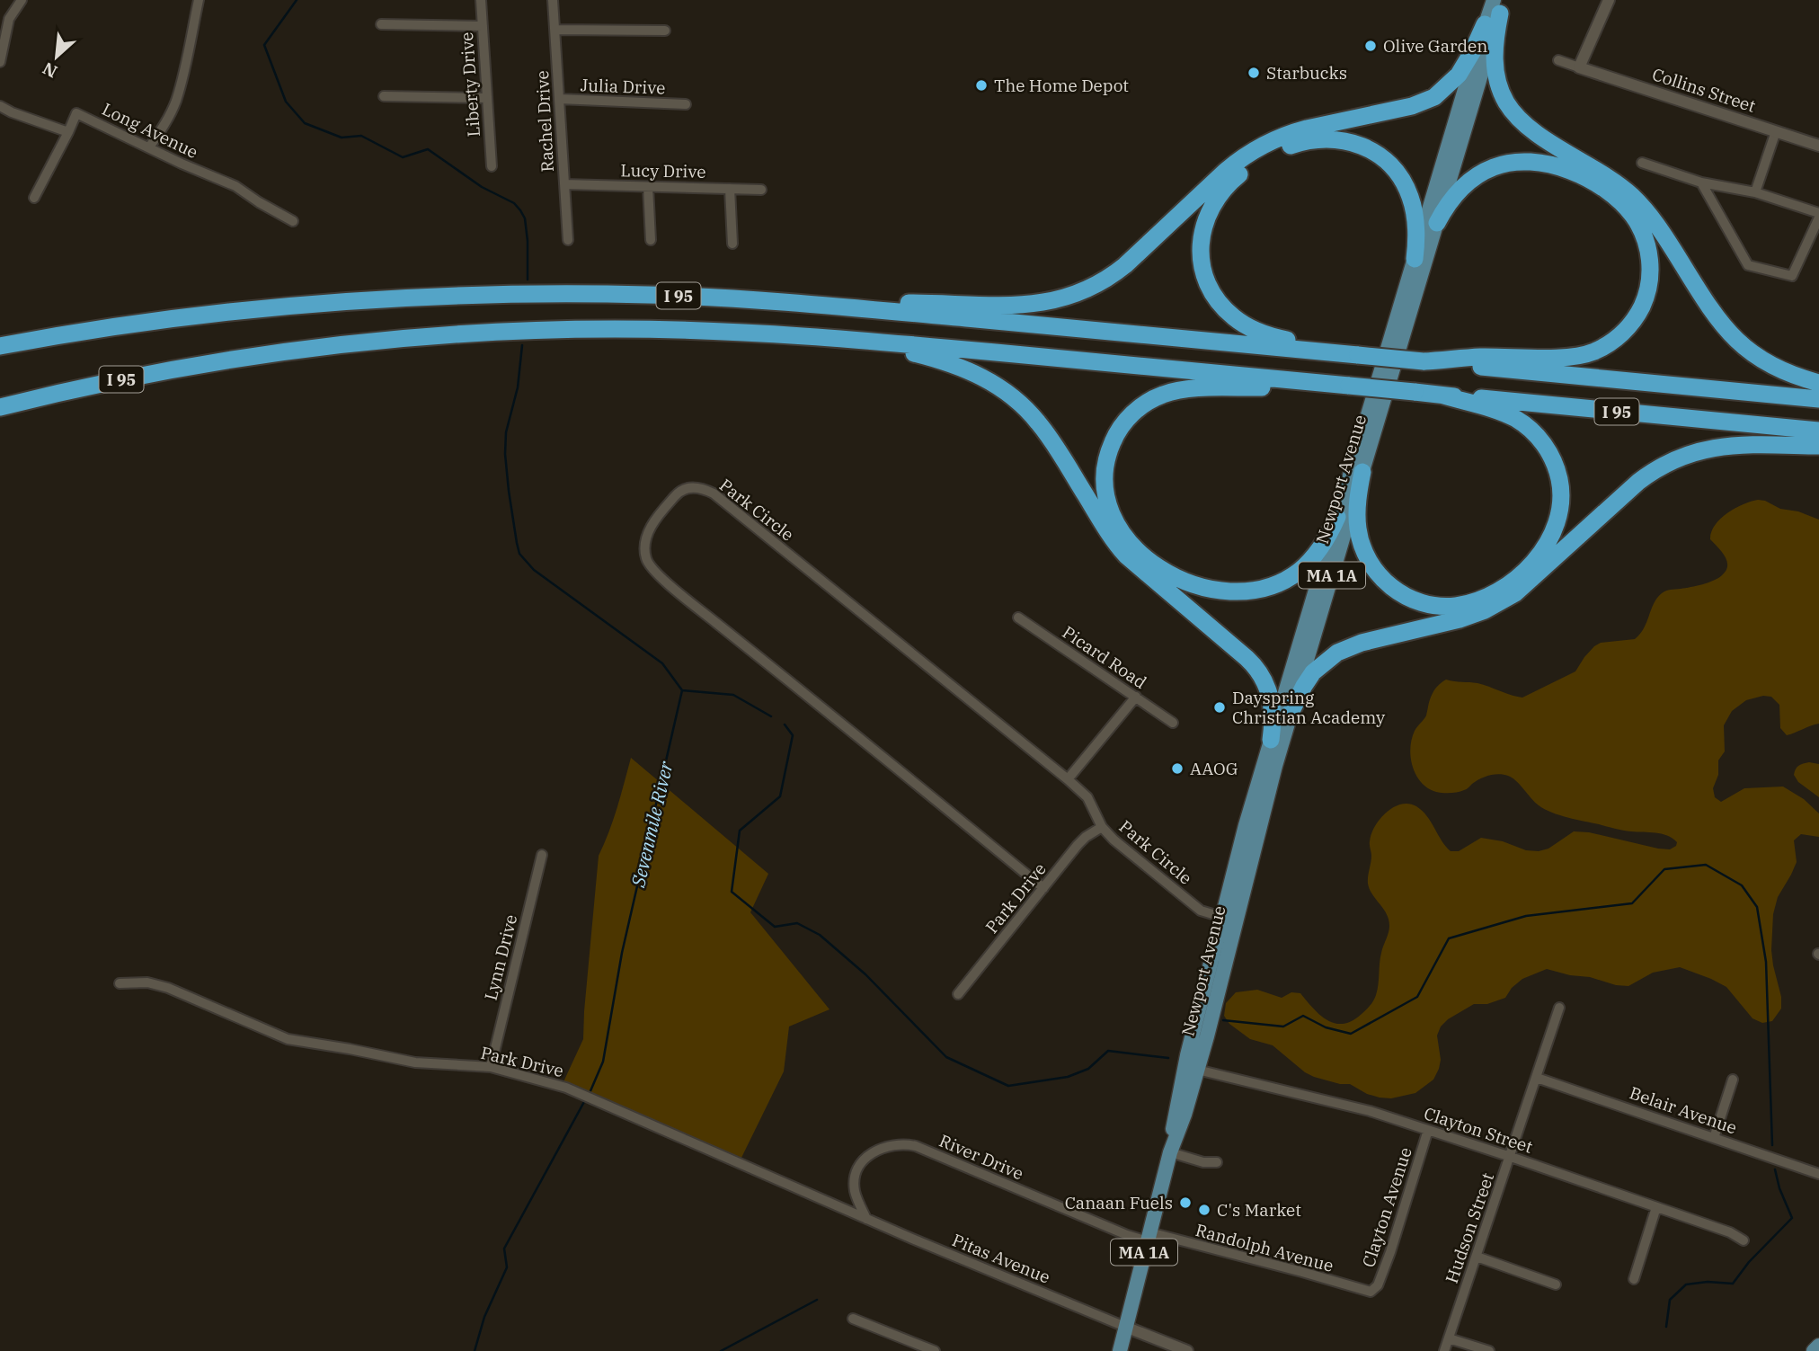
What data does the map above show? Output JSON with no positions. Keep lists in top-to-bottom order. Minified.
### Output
{"streets":{"highway":["I 95"],"main road":["Newport Avenue","MA 1A"],"street":["Liberty Drive","Julia Drive","Collins Street","Rachel Drive","Long Avenue","Lucy Drive","Park Circle","Picard Road","Park Drive","Lynn Drive","Belair Avenue","Clayton Street","River Drive","Clayton Avenue","Hudson Street","Randolph Avenue","Pitas Avenue"]},"crossings":[["Julia Drive","Rachel Drive"],["Rachel Drive","Lucy Drive"],["Newport Avenue","Park Circle"],["Newport Avenue","Clayton Street"],["Newport Avenue","River Drive"],["Newport Avenue","Randolph Avenue"],["Newport Avenue","Pitas Avenue"],["Park Circle","Park Drive"],["Park Drive","Lynn Drive"],["Park Drive","River Drive"],["Park Drive","Pitas Avenue"],["Belair Avenue","Hudson Street"],["Clayton Street","Clayton Avenue"],["Clayton Street","Hudson Street"],["River Drive","Randolph Avenue"],["River Drive","Pitas Avenue"],["Clayton Avenue","Randolph Avenue"]],"water":["Sevenmile River"],"places":["Olive Garden","Starbucks","The Home Depot","Dayspring Christian Academy","AAOG","Canaan Fuels","C's Market"],"north":"bottom left"}
